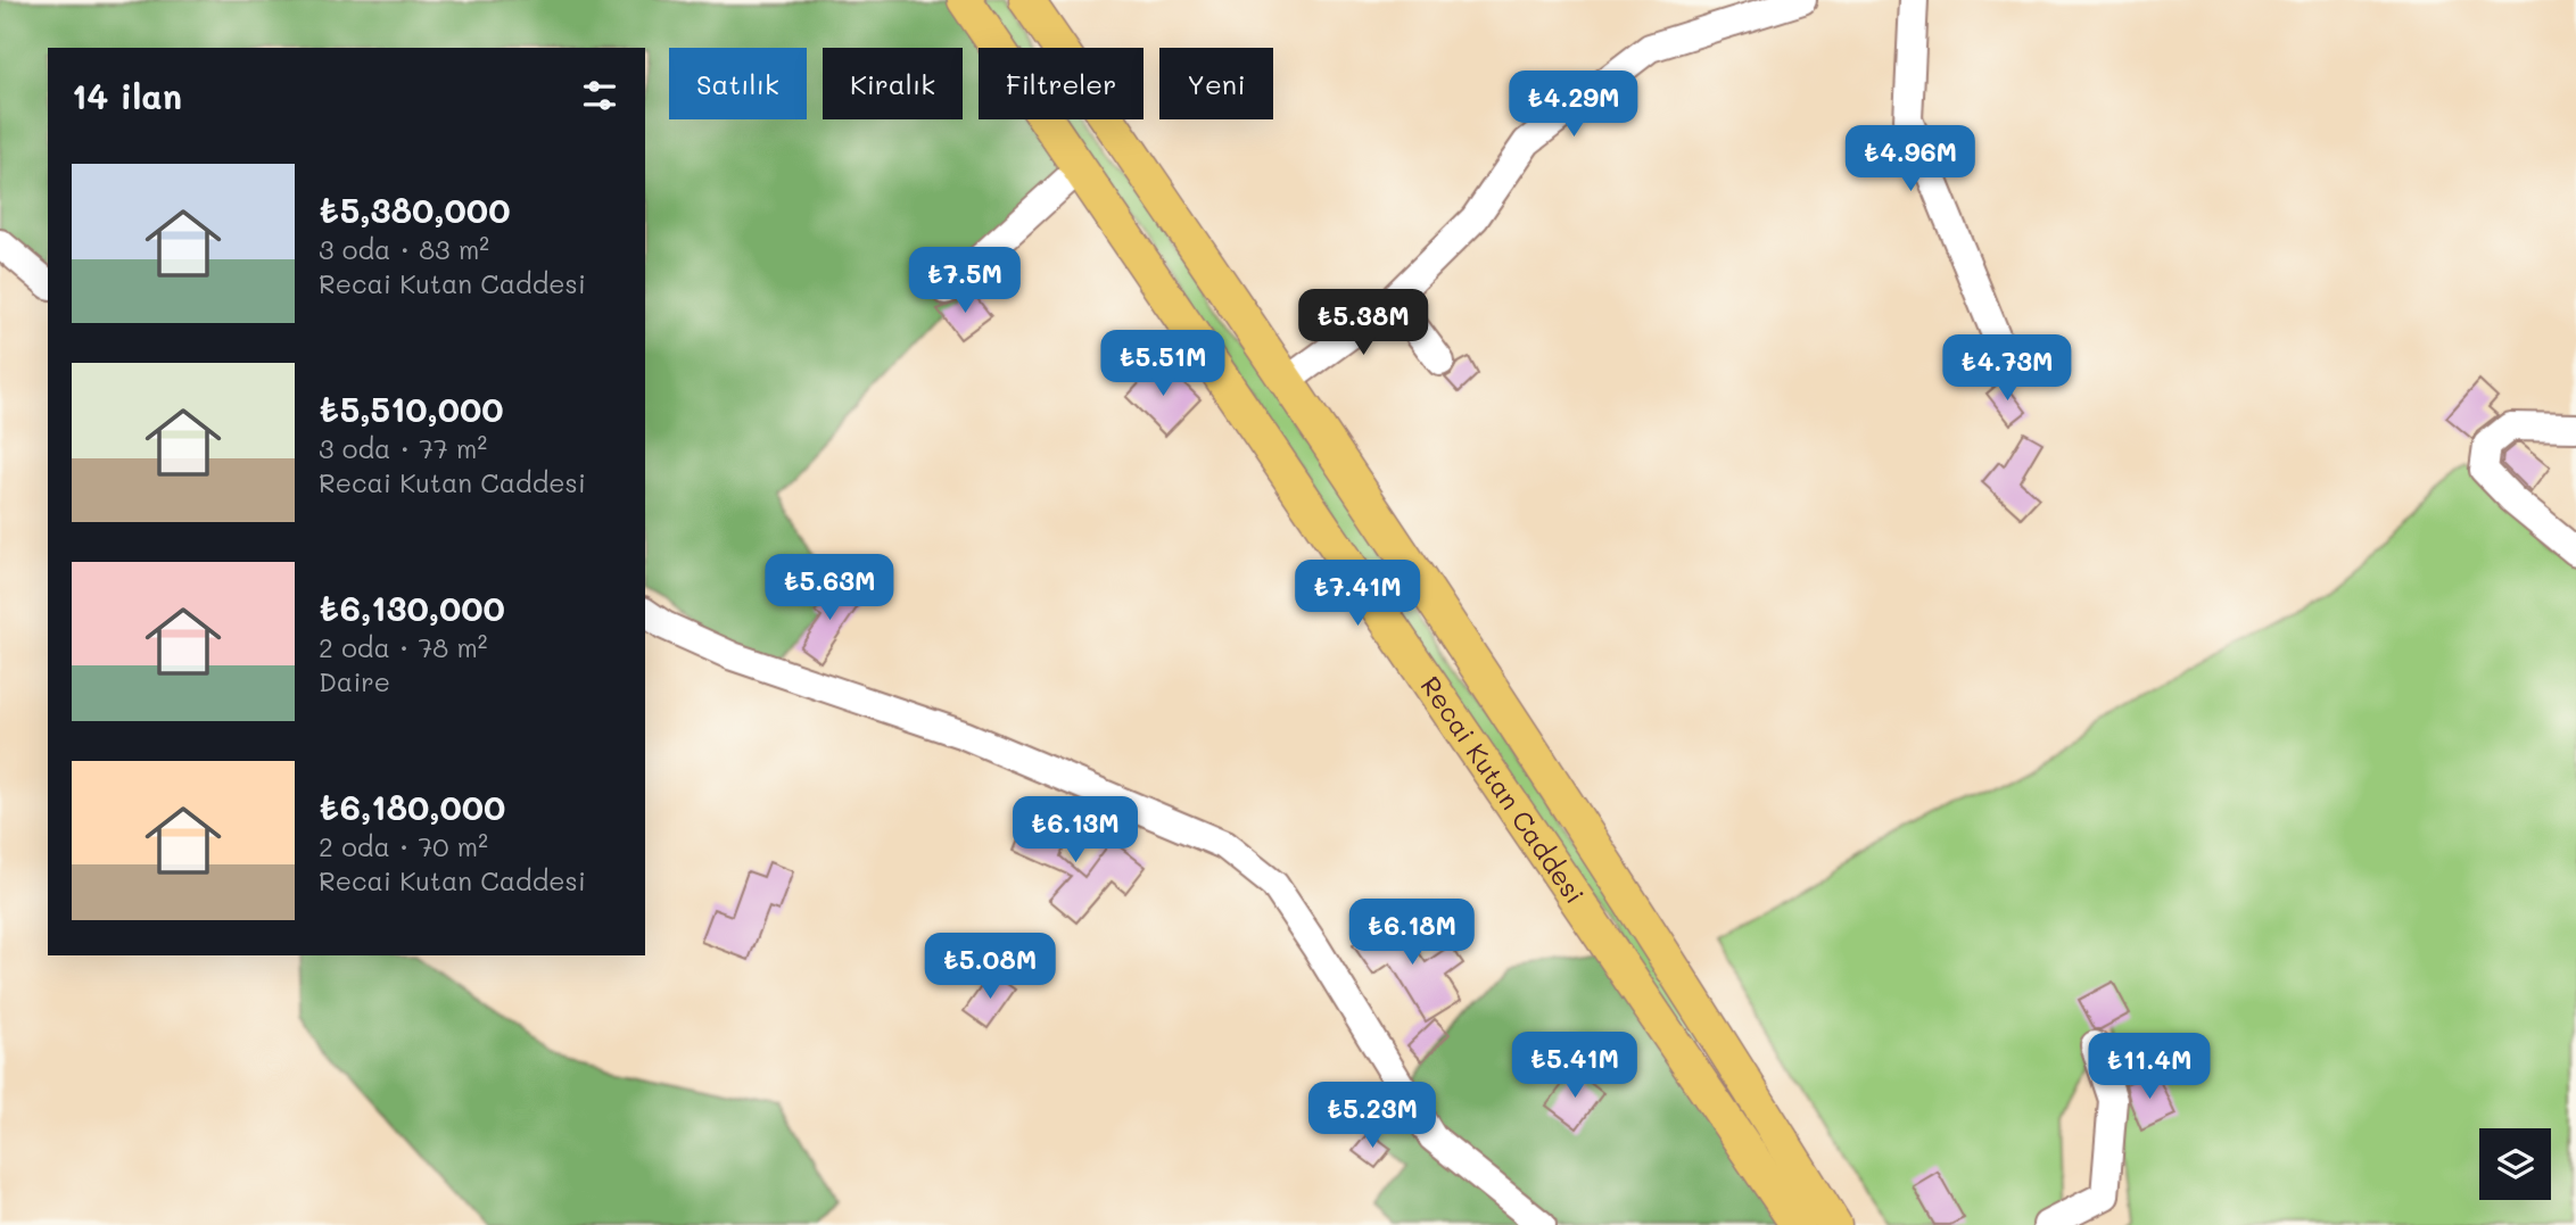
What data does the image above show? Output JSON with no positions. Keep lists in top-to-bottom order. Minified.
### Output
{"streets":{"main road":["Recai Kutan Caddesi"]},"page":{"chip":["Satılık","Kiralık","Filtreler","Yeni"],"heading":"14 ilan","price":["₺4.29M","₺4.96M","₺7.5M","₺5.38M","₺5.51M","₺4.73M","₺5.63M","₺7.41M","₺6.13M","₺6.18M","₺5.08M","₺5.41M","₺11.4M","₺5.23M"],"list":[{"name":"₺5,380,000","note":"3 oda · 83 m² · Recai Kutan Caddesi"},{"name":"₺5,510,000","note":"3 oda · 77 m² · Recai Kutan Caddesi"},{"name":"₺6,130,000","note":"2 oda · 78 m² · Daire"},{"name":"₺6,180,000","note":"2 oda · 70 m² · Recai Kutan Caddesi"}]}}
